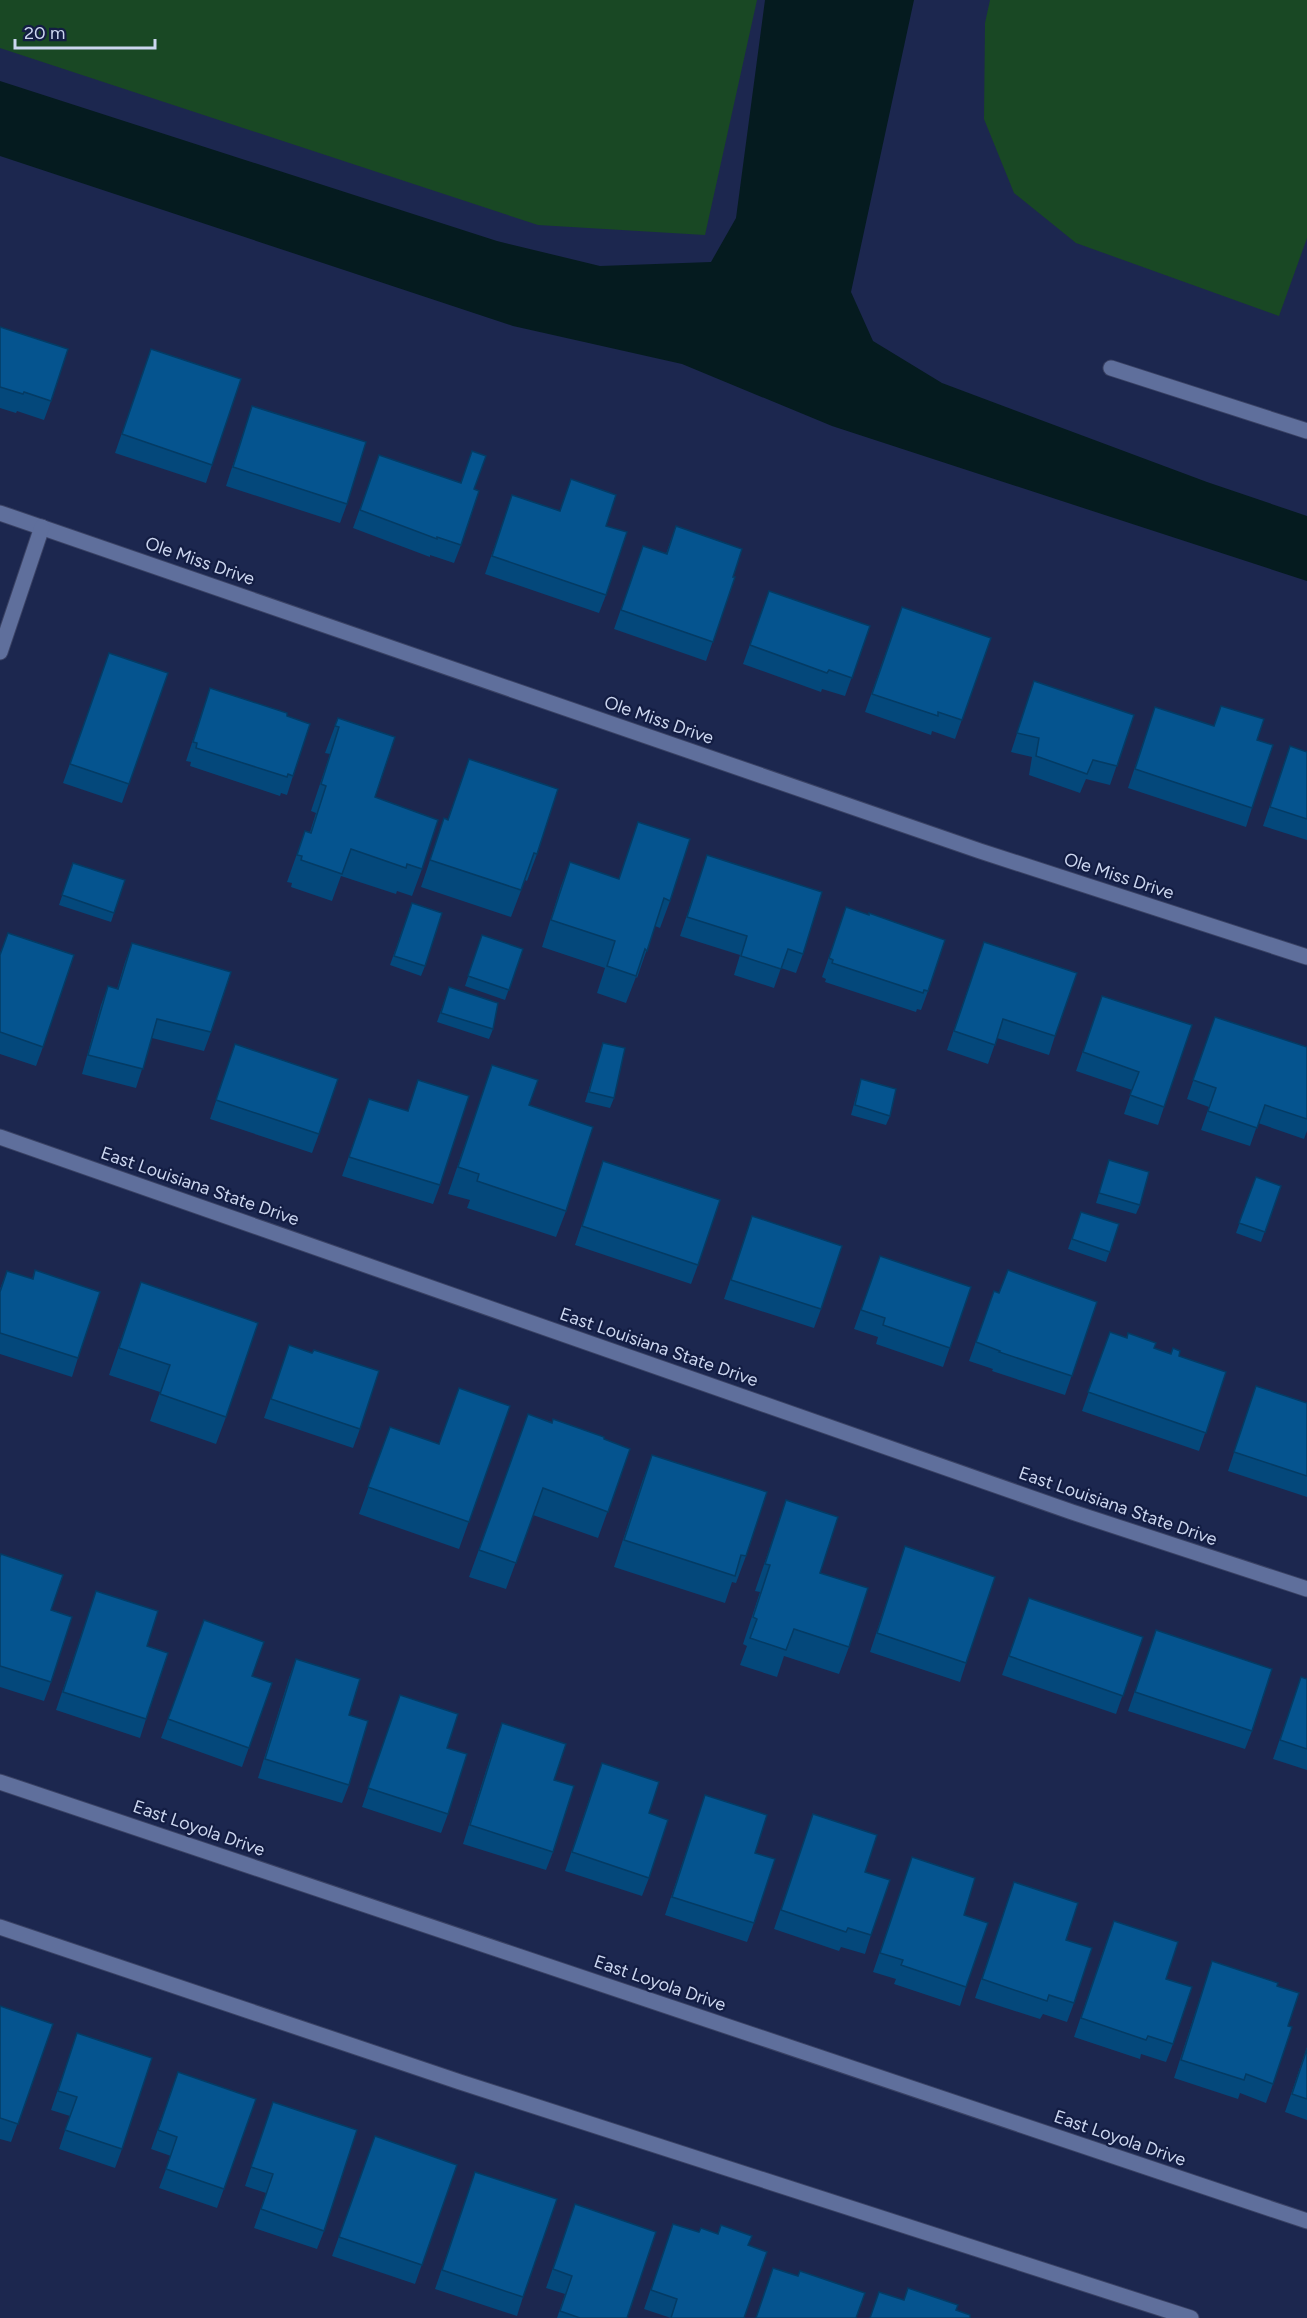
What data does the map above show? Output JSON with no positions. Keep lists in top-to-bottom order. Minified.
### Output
{"streets":{"street":["Ole Miss Drive","East Louisiana State Drive","East Loyola Drive"]},"scale_bar":"20 m"}
